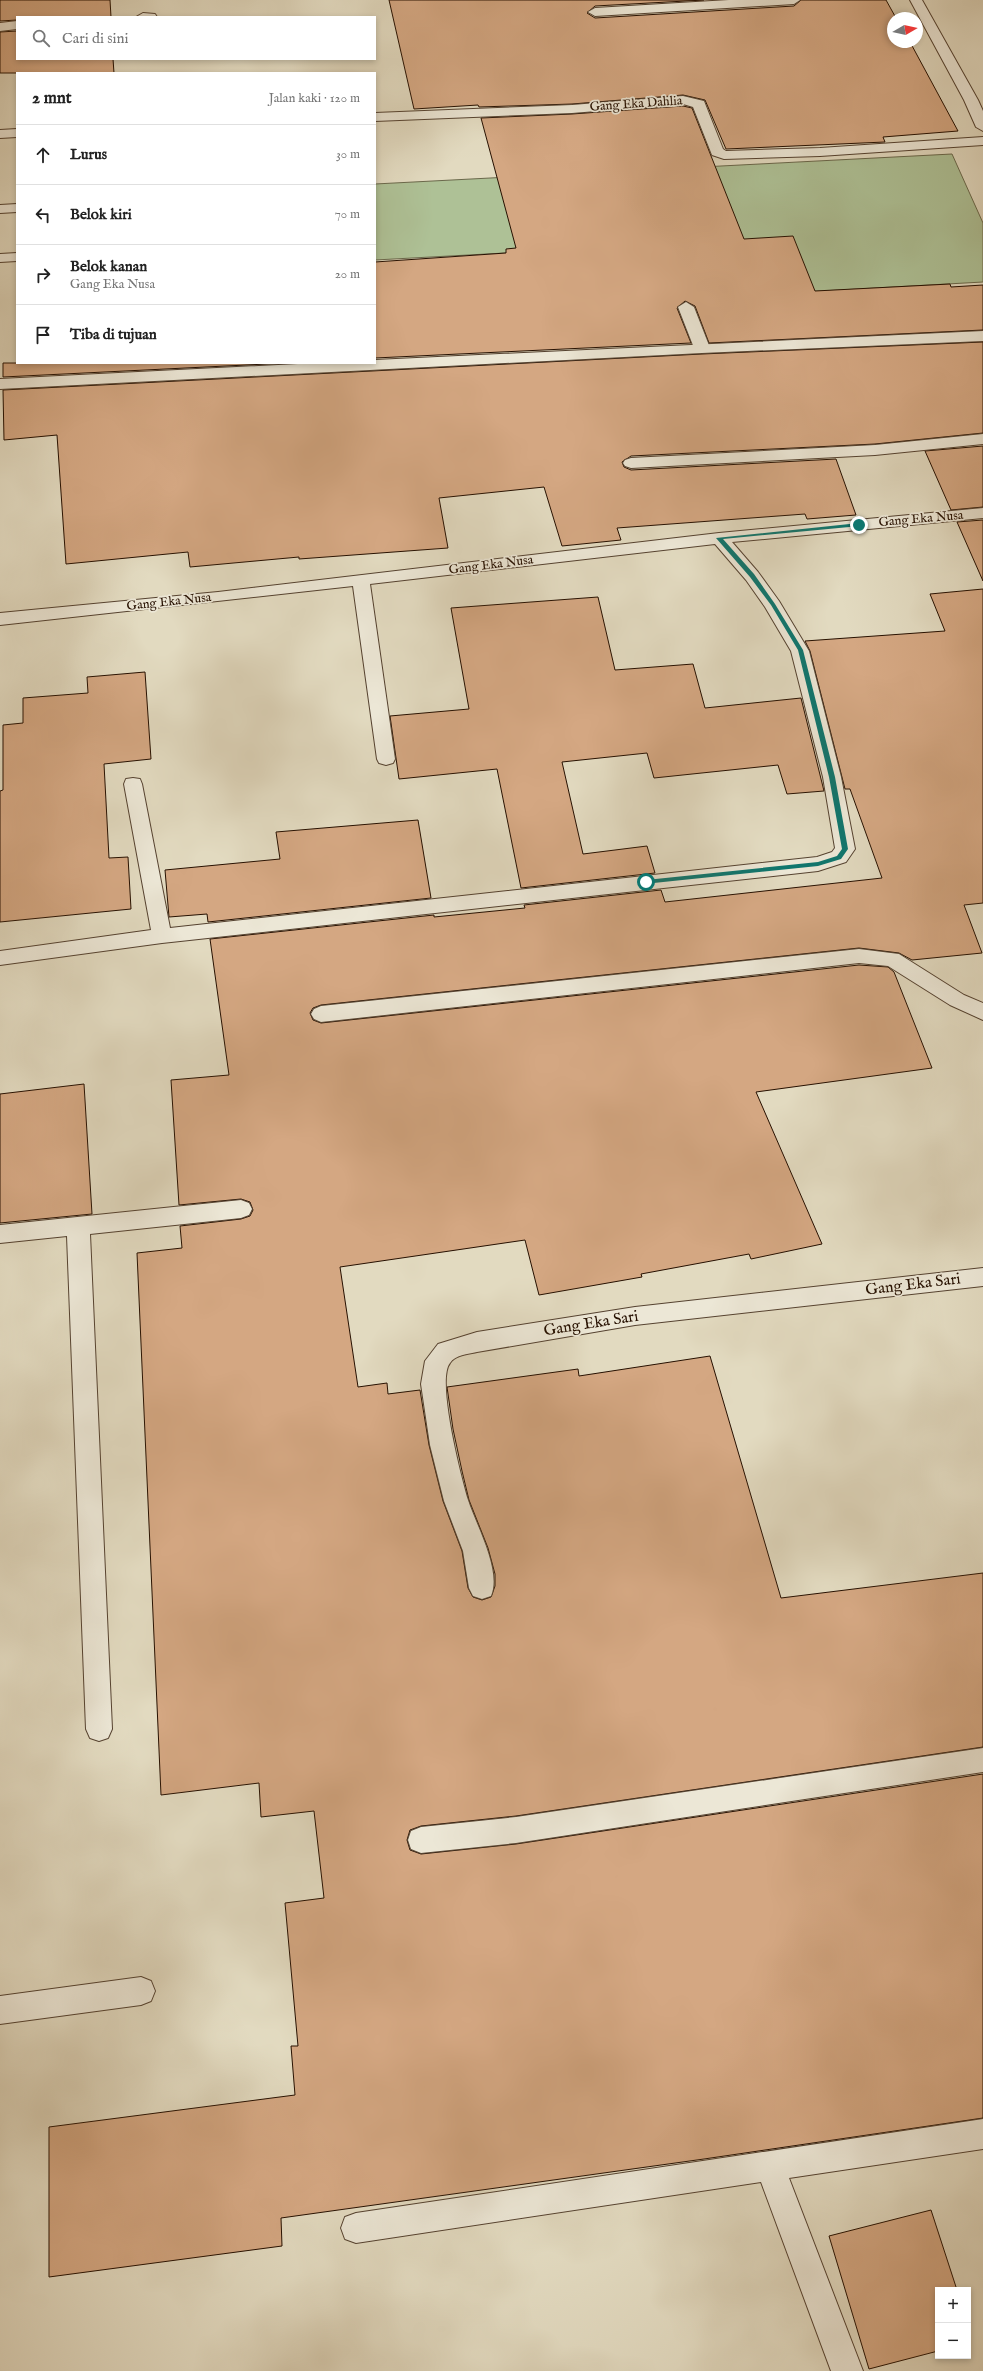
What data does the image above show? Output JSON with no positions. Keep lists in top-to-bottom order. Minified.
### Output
{"streets":{"street":["Gang Eka Dahlia","Gang Eka Nusa","Gang Eka Sari"]},"north":"right","page":{"search":"Cari di sini","heading":["2 mnt","Jalan kaki · 120 m"],"list":[["Lurus","30 m"],["Belok kiri","70 m"],["Belok kanan","Gang Eka Nusa","20 m"],"Tiba di tujuan"],"map_buttons":["+","−"]}}
